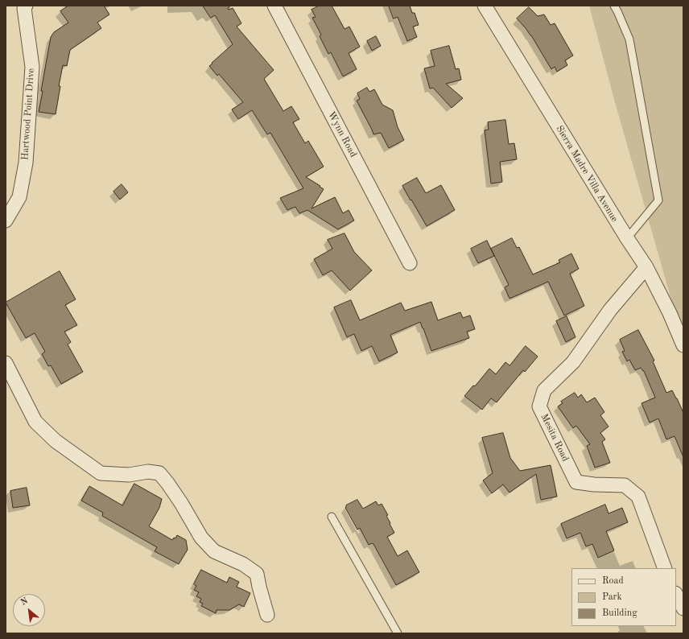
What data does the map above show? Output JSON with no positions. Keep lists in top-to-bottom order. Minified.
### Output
{"streets":{"street":["Hartwood Point Drive","Wynn Road","Sierra Madre Villa Avenue","Mesita Road"]},"crossings":[["Sierra Madre Villa Avenue","Mesita Road"]],"legend":["Road","Park","Building"],"north":"top left"}
